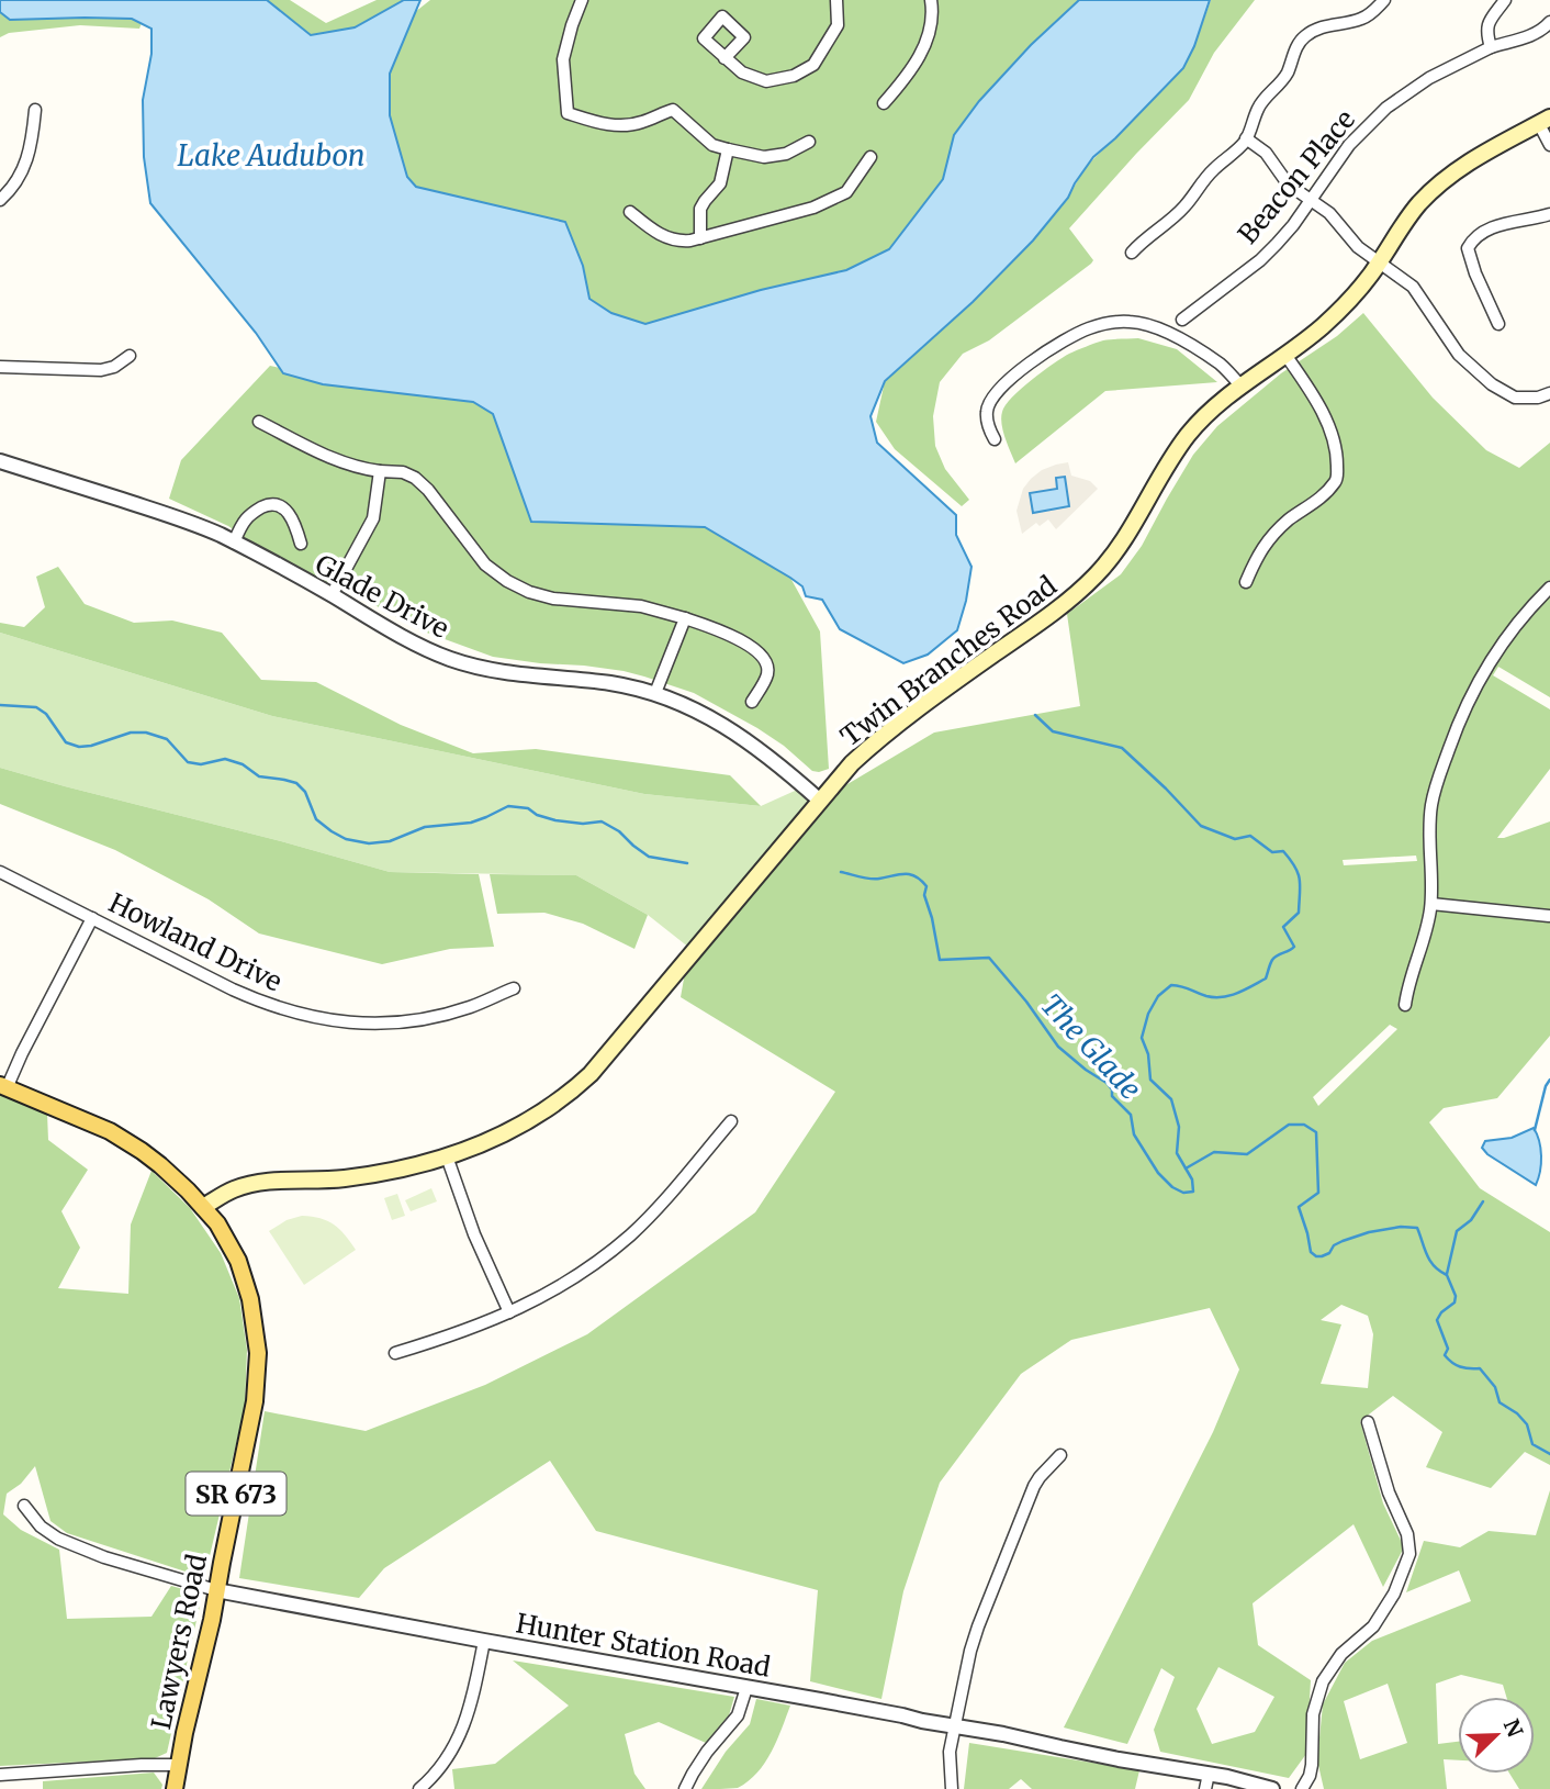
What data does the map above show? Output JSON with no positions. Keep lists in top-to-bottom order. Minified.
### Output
{"streets":{"main road":["Twin Branches Road","SR 673","Lawyers Road"],"street":["Beacon Place","Glade Drive","Howland Drive","Hunter Station Road"]},"crossings":[["Glade Drive","Twin Branches Road"],["Twin Branches Road","Lawyers Road"],["Lawyers Road","Hunter Station Road"]],"water":["Lake Audubon","The Glade"],"north":"top right"}
